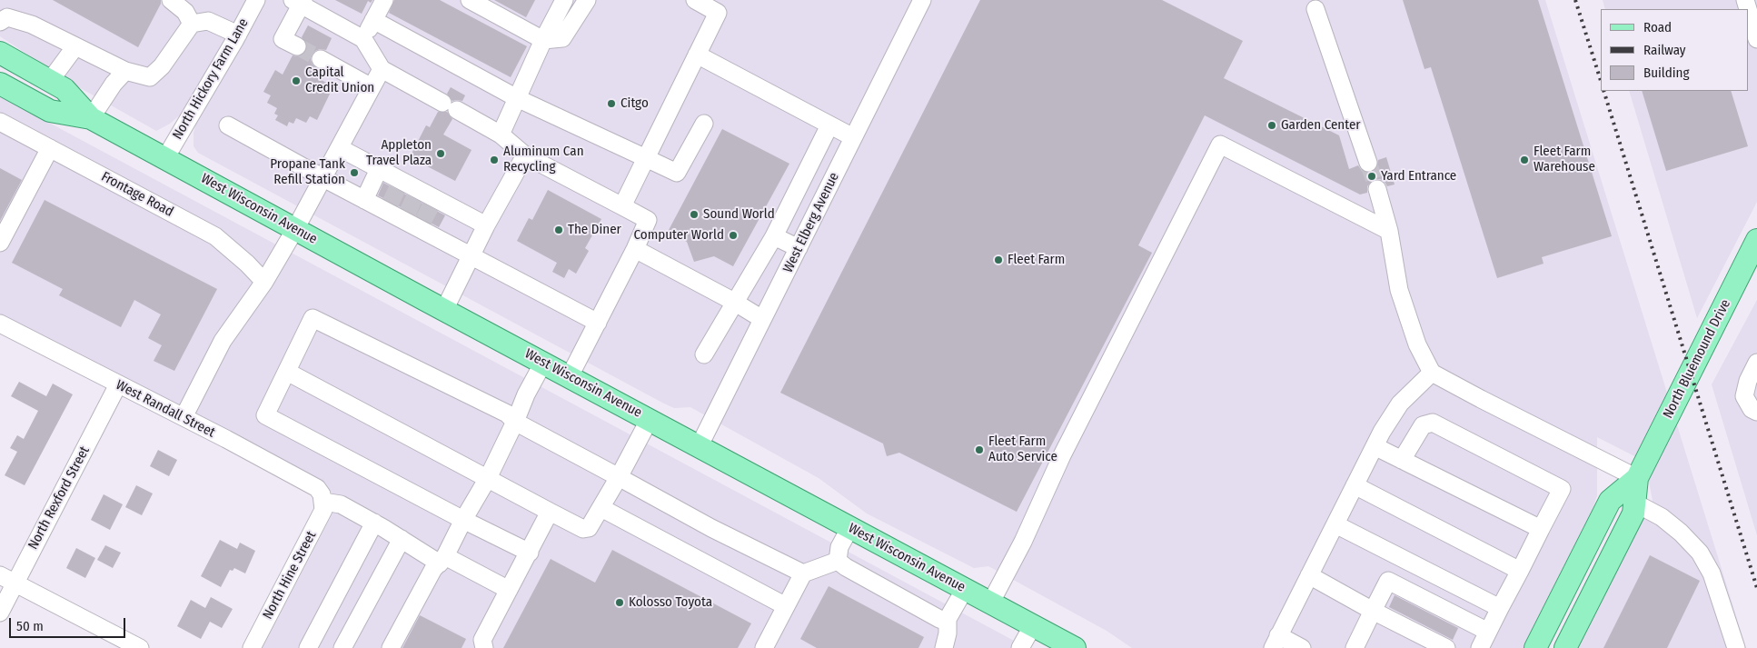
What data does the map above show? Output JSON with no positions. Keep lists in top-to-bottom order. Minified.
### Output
{"streets":{"main road":["West Wisconsin Avenue","North Bluemound Drive"],"street":["North Hickory Farm Lane","Frontage Road","West Elberg Avenue","West Randall Street","North Rexford Street","North Hine Street"]},"crossings":[["North Hickory Farm Lane","West Wisconsin Avenue"],["West Wisconsin Avenue","West Elberg Avenue"],["West Randall Street","North Rexford Street"],["West Randall Street","North Hine Street"]],"places":["Capital Credit Union","Citgo","Garden Center","Appleton Travel Plaza","Aluminum Can Recycling","Fleet Farm Warehouse","Propane Tank Refill Station","Yard Entrance","Sound World","The Diner","Computer World","Fleet Farm","Fleet Farm Auto Service","Kolosso Toyota"],"legend":["Road","Railway","Building"],"scale_bar":"50 m"}
